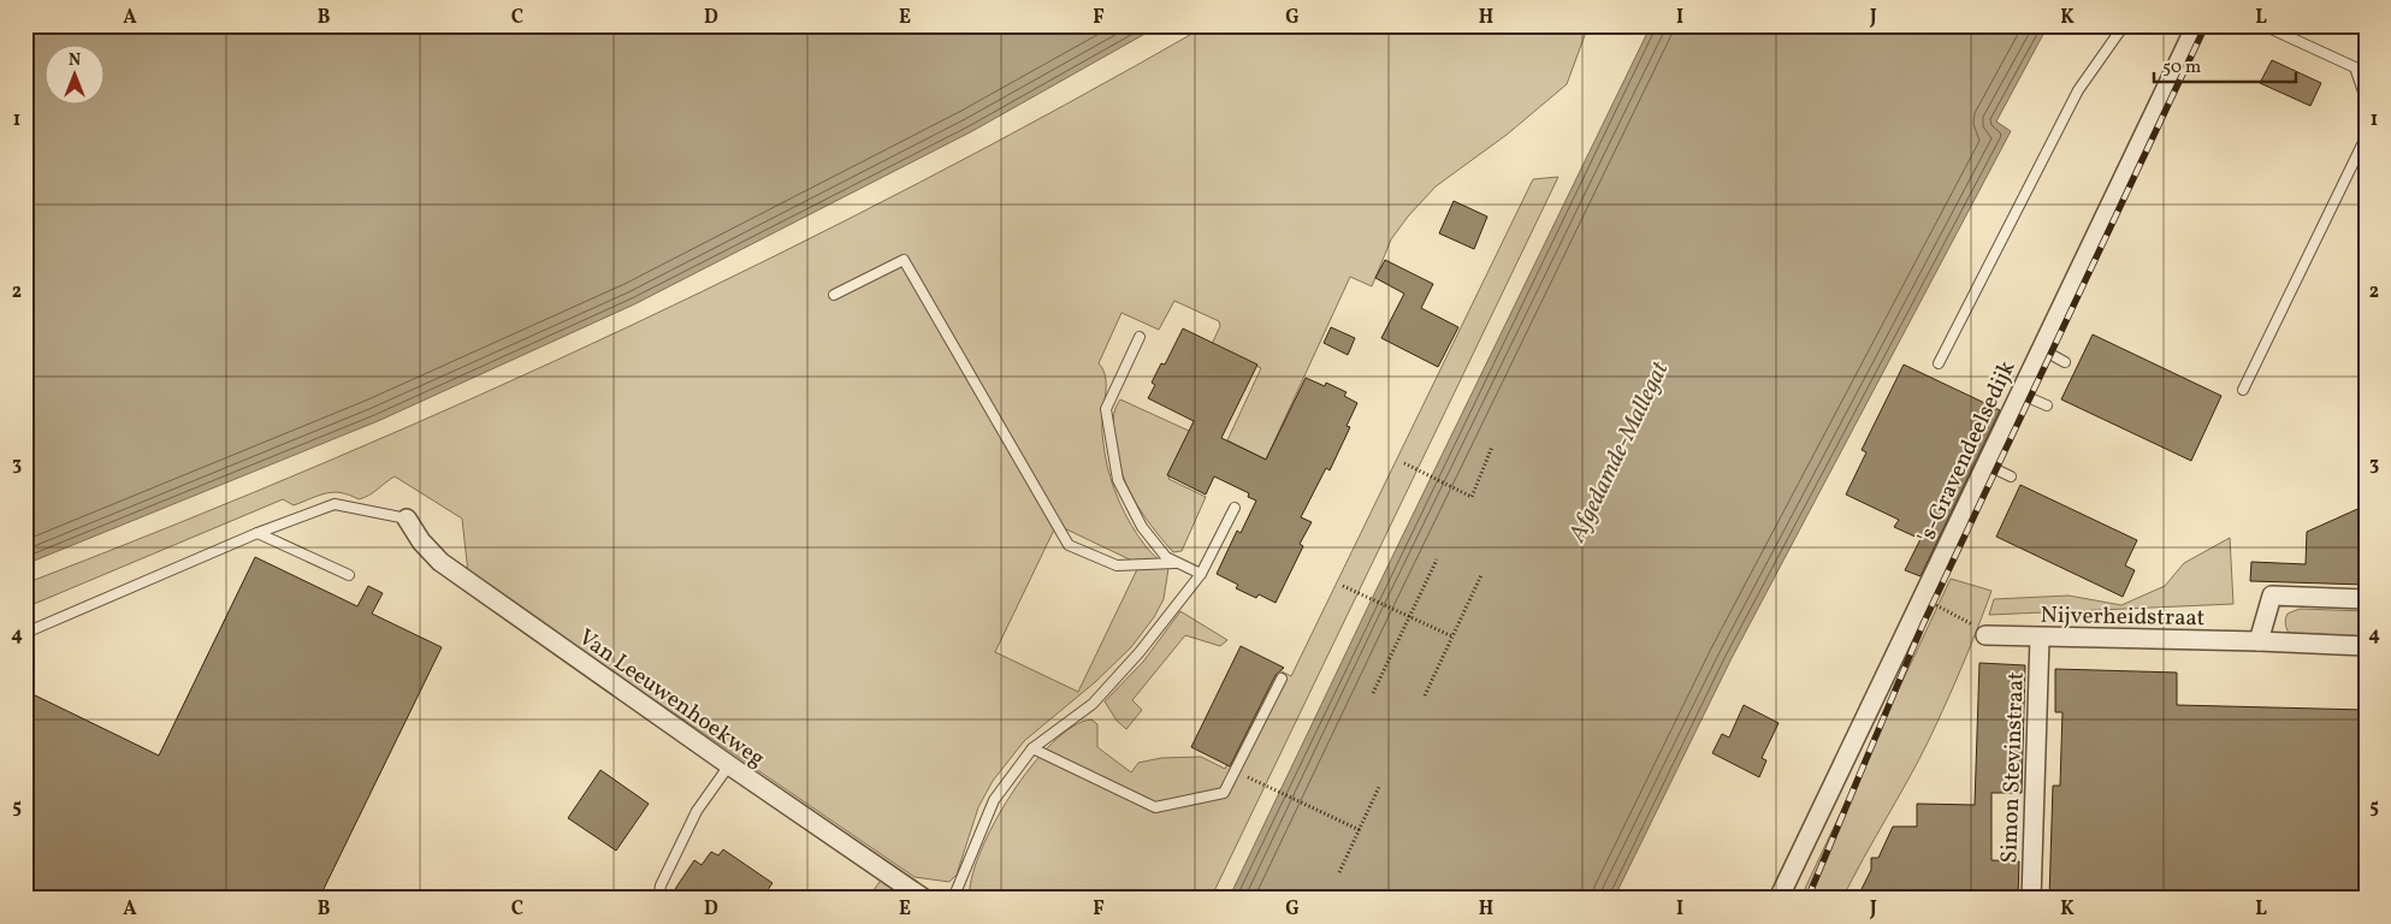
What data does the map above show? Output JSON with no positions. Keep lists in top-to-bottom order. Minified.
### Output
{"streets":{"street":["'s-Gravendeelsedijk","Nijverheidstraat","Van Leeuwenhoekweg","Simon Stevinstraat"]},"crossings":[["Nijverheidstraat","Simon Stevinstraat"]],"water":["Afgedamde-Mallegat"],"scale_bar":"50 m","north":"top","grid":{"columns":["A","B","C","D","E","F","G","H","I","J","K","L"],"rows":["1","2","3","4","5"]}}
